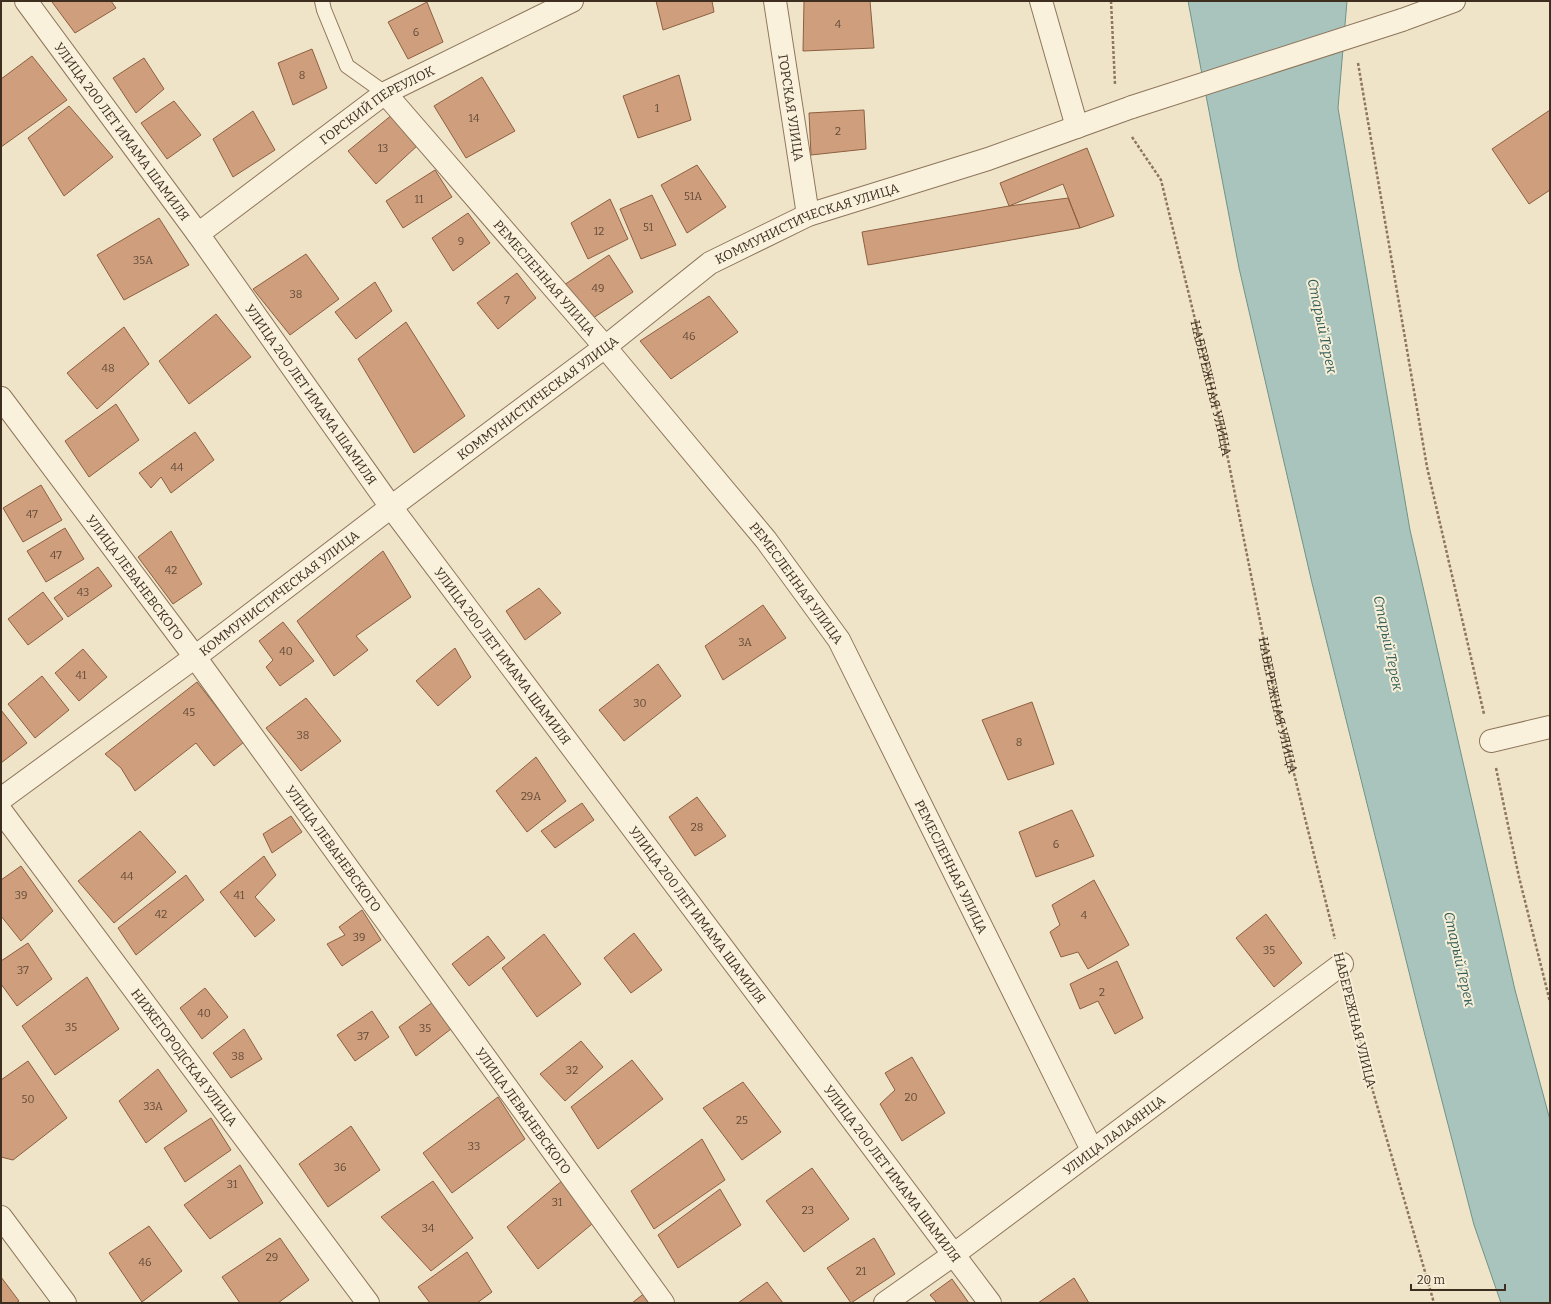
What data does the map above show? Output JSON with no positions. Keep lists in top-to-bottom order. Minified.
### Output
{"streets":{"street":["ГОРСКИЙ ПЕРЕУЛОК","ГОРСКАЯ УЛИЦА","УЛИЦА 200 ЛЕТ ИМАМА ШАМИЛЯ","КОММУНИСТИЧЕСКАЯ УЛИЦА","РЕМЕСЛЕННАЯ УЛИЦА","УЛИЦА ЛЕВАНЕВСКОГО","НИЖЕГОРОДСКАЯ УЛИЦА","УЛИЦА ЛАЛАЯНЦА"],"path":["НАБЕРЕЖНАЯ УЛИЦА"]},"crossings":[["ГОРСКИЙ ПЕРЕУЛОК","УЛИЦА 200 ЛЕТ ИМАМА ШАМИЛЯ"],["ГОРСКИЙ ПЕРЕУЛОК","РЕМЕСЛЕННАЯ УЛИЦА"],["ГОРСКАЯ УЛИЦА","КОММУНИСТИЧЕСКАЯ УЛИЦА"],["УЛИЦА 200 ЛЕТ ИМАМА ШАМИЛЯ","КОММУНИСТИЧЕСКАЯ УЛИЦА"],["УЛИЦА 200 ЛЕТ ИМАМА ШАМИЛЯ","УЛИЦА ЛАЛАЯНЦА"],["КОММУНИСТИЧЕСКАЯ УЛИЦА","РЕМЕСЛЕННАЯ УЛИЦА"],["КОММУНИСТИЧЕСКАЯ УЛИЦА","НАБЕРЕЖНАЯ УЛИЦА"],["КОММУНИСТИЧЕСКАЯ УЛИЦА","УЛИЦА ЛЕВАНЕВСКОГО"],["РЕМЕСЛЕННАЯ УЛИЦА","УЛИЦА ЛАЛАЯНЦА"],["НАБЕРЕЖНАЯ УЛИЦА","УЛИЦА ЛАЛАЯНЦА"]],"water":["Старый Терек"],"house_numbers":["4","6","8","1","14","2","13","51А","11","51","12","9","35А","49","38","7","46","48","44","47","47","42","43","3А","40","41","30","45","38","8","29А","28","6","44","39","41","42","4","39","35","37","2","40","35","35","37","38","32","20","50","33А","25","33","36","31","31","23","34","29","46","21"],"scale_bar":"20 m"}
